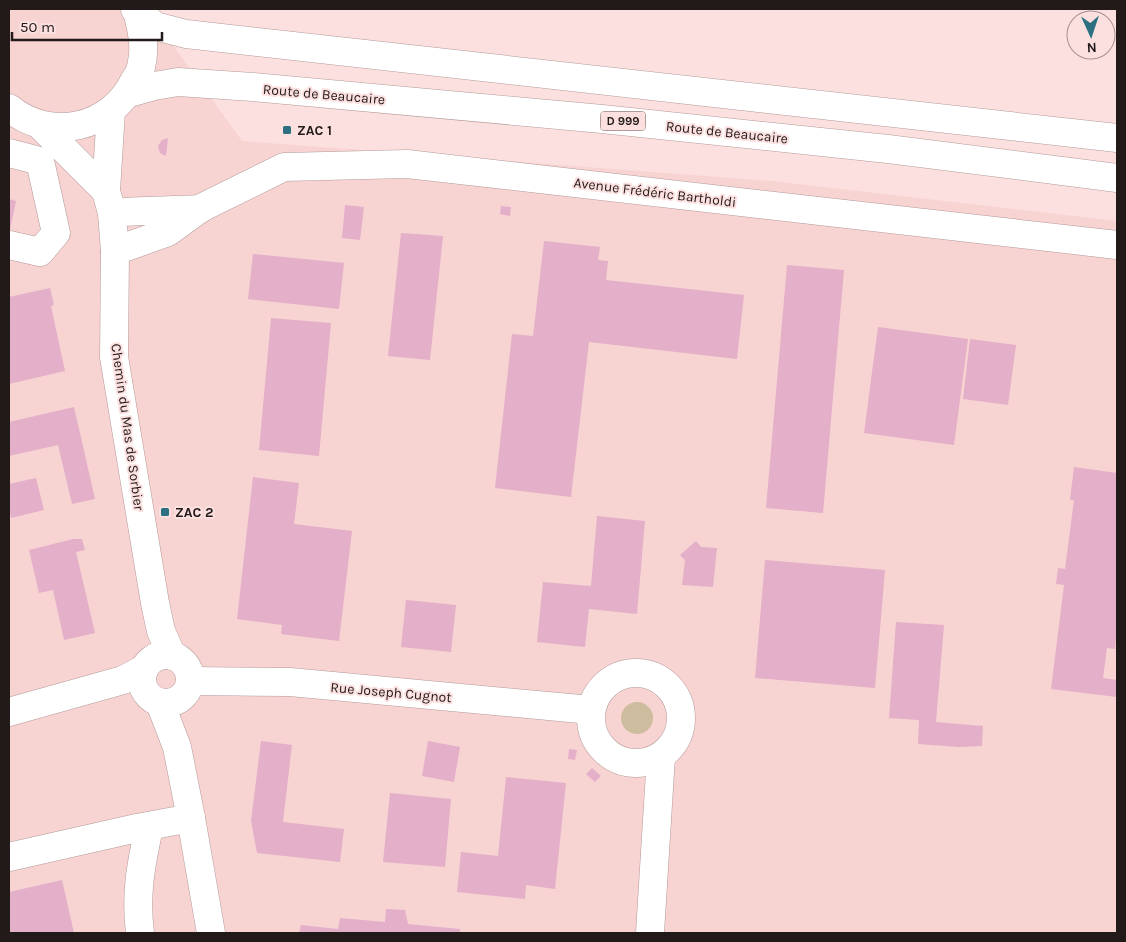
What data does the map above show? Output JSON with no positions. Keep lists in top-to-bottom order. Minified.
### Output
{"streets":{"street":["Route de Beaucaire","D 999","Avenue Frédéric Bartholdi","Chemin du Mas de Sorbier","Rue Joseph Cugnot"]},"crossings":[["Route de Beaucaire","Chemin du Mas de Sorbier"],["Avenue Frédéric Bartholdi","Chemin du Mas de Sorbier"],["Chemin du Mas de Sorbier","Rue Joseph Cugnot"]],"places":{"transit":["ZAC 1","ZAC 2"]},"scale_bar":"50 m","north":"bottom"}
